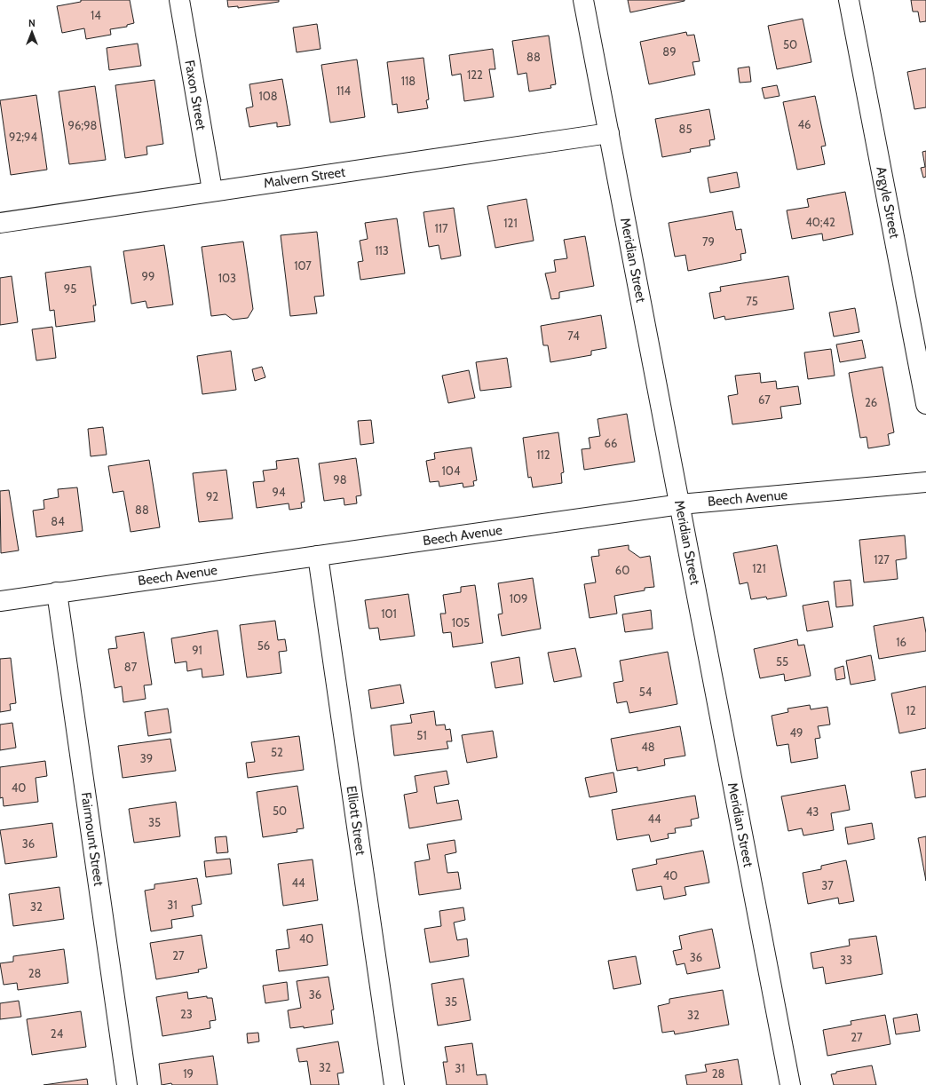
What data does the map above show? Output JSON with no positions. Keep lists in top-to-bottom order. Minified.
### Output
{"streets":{"street":["Faxon Street","Malvern Street","Argyle Street","Meridian Street","Beech Avenue","Elliott Street","Fairmount Street"]},"crossings":[["Faxon Street","Malvern Street"],["Malvern Street","Meridian Street"],["Meridian Street","Beech Avenue"],["Beech Avenue","Elliott Street"],["Beech Avenue","Fairmount Street"]],"house_numbers":["14","50","89","88","122","118","114","108","46","96;98","85","92;94","40;42","121","117","79","113","107","99","103","95","75","74","67","26","66","112","104","98","94","92","88","84","127","121","60","109","101","105","16","56","91","55","87","54","12","49","51","48","52","39","40","50","43","44","35","36","40","44","37","31","32","40","27","36","33","28","36","35","23","32","24","27","32","31","19","28"],"north":"top"}
